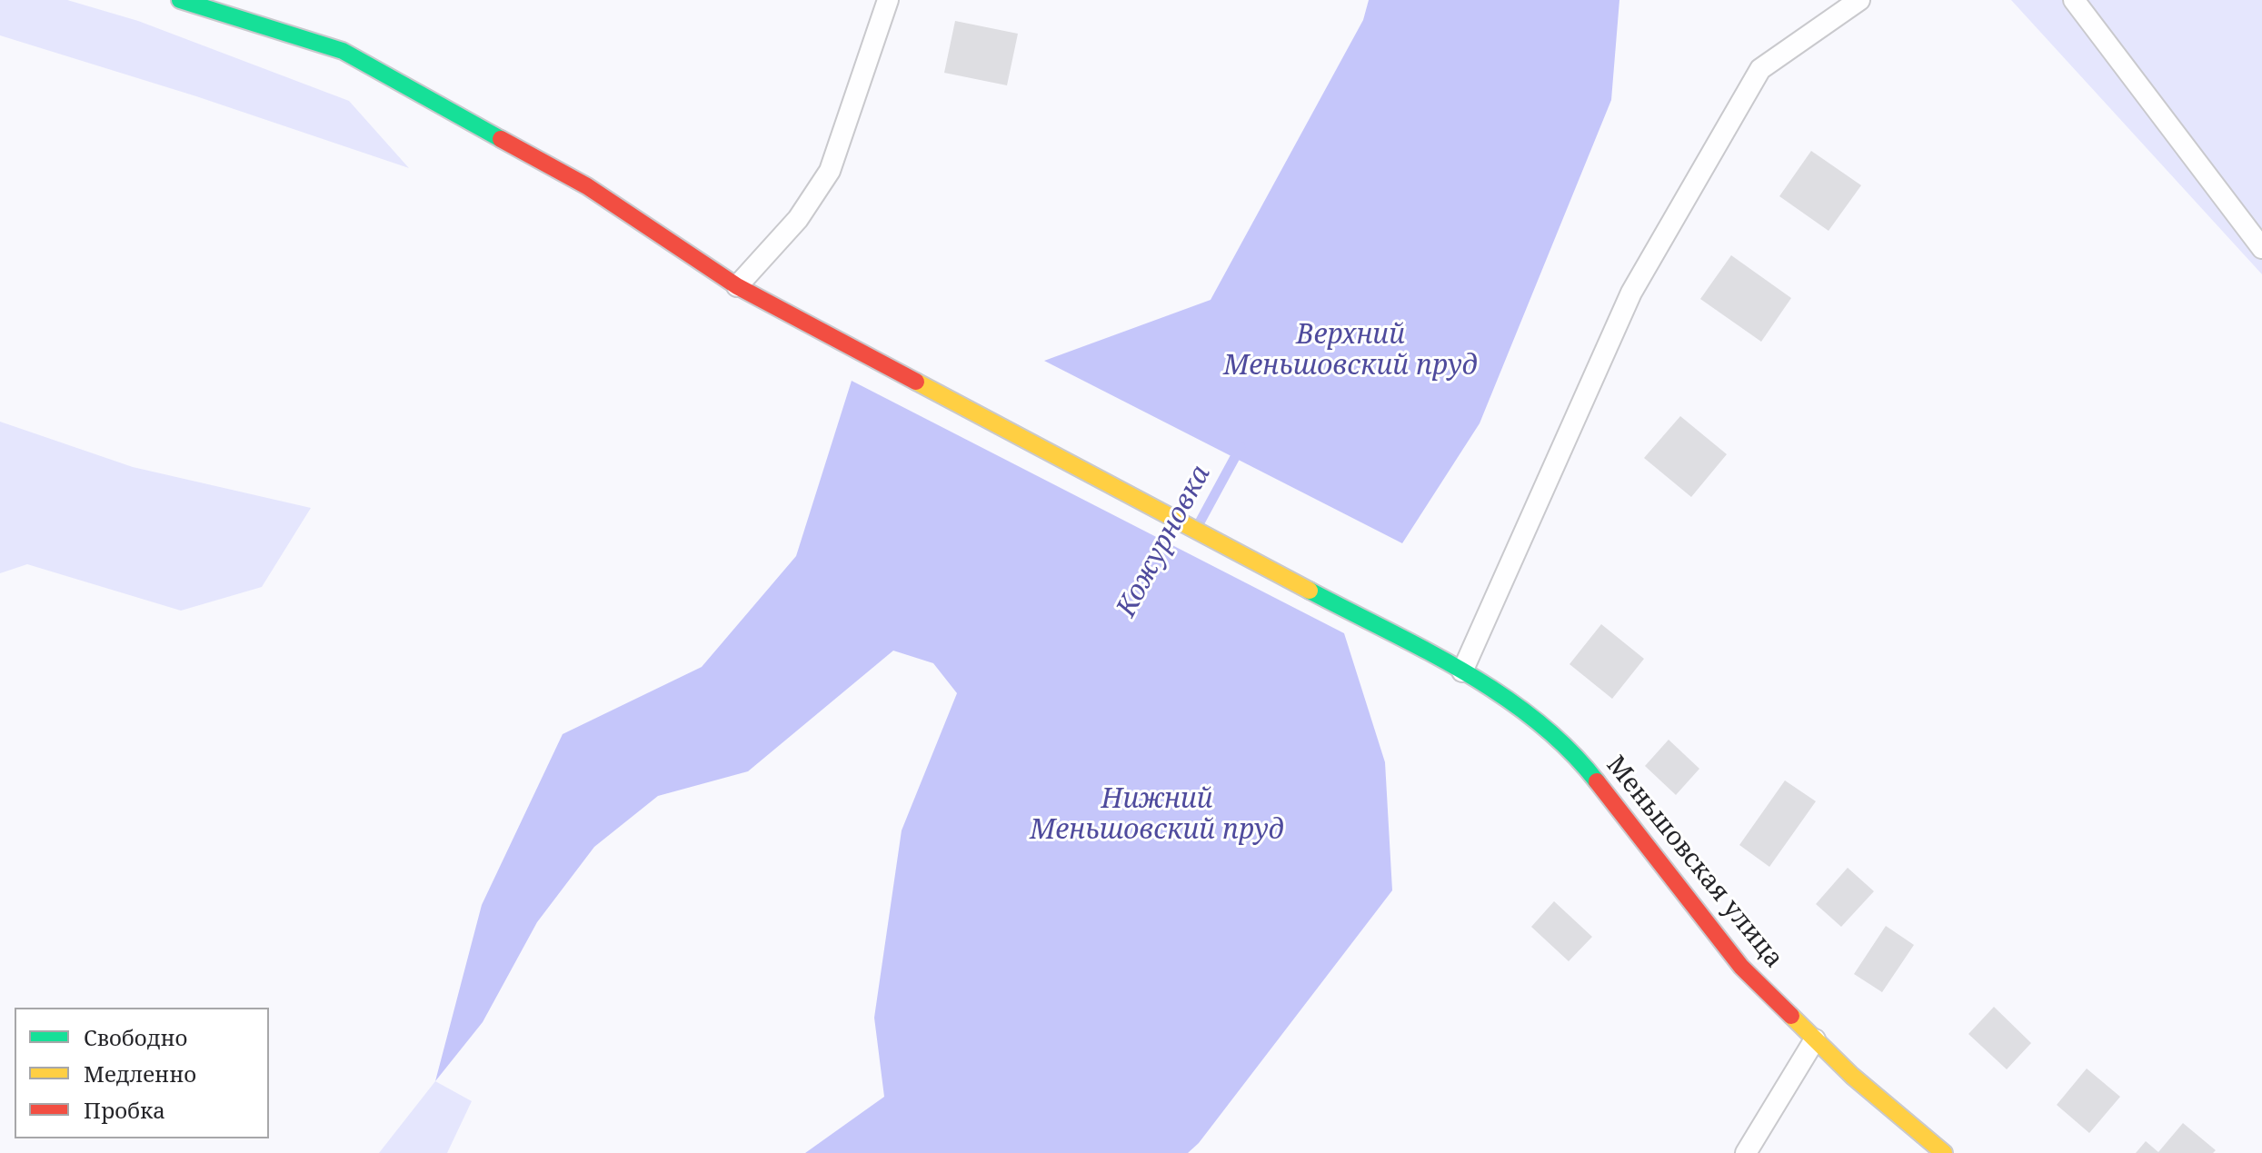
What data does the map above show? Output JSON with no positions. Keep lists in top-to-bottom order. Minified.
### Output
{"streets":{"street":["Меньшовская улица"]},"water":["Верхний Меньшовский пруд","Кожурновка","Нижний Меньшовский пруд"],"legend":["Свободно","Медленно","Пробка"]}
